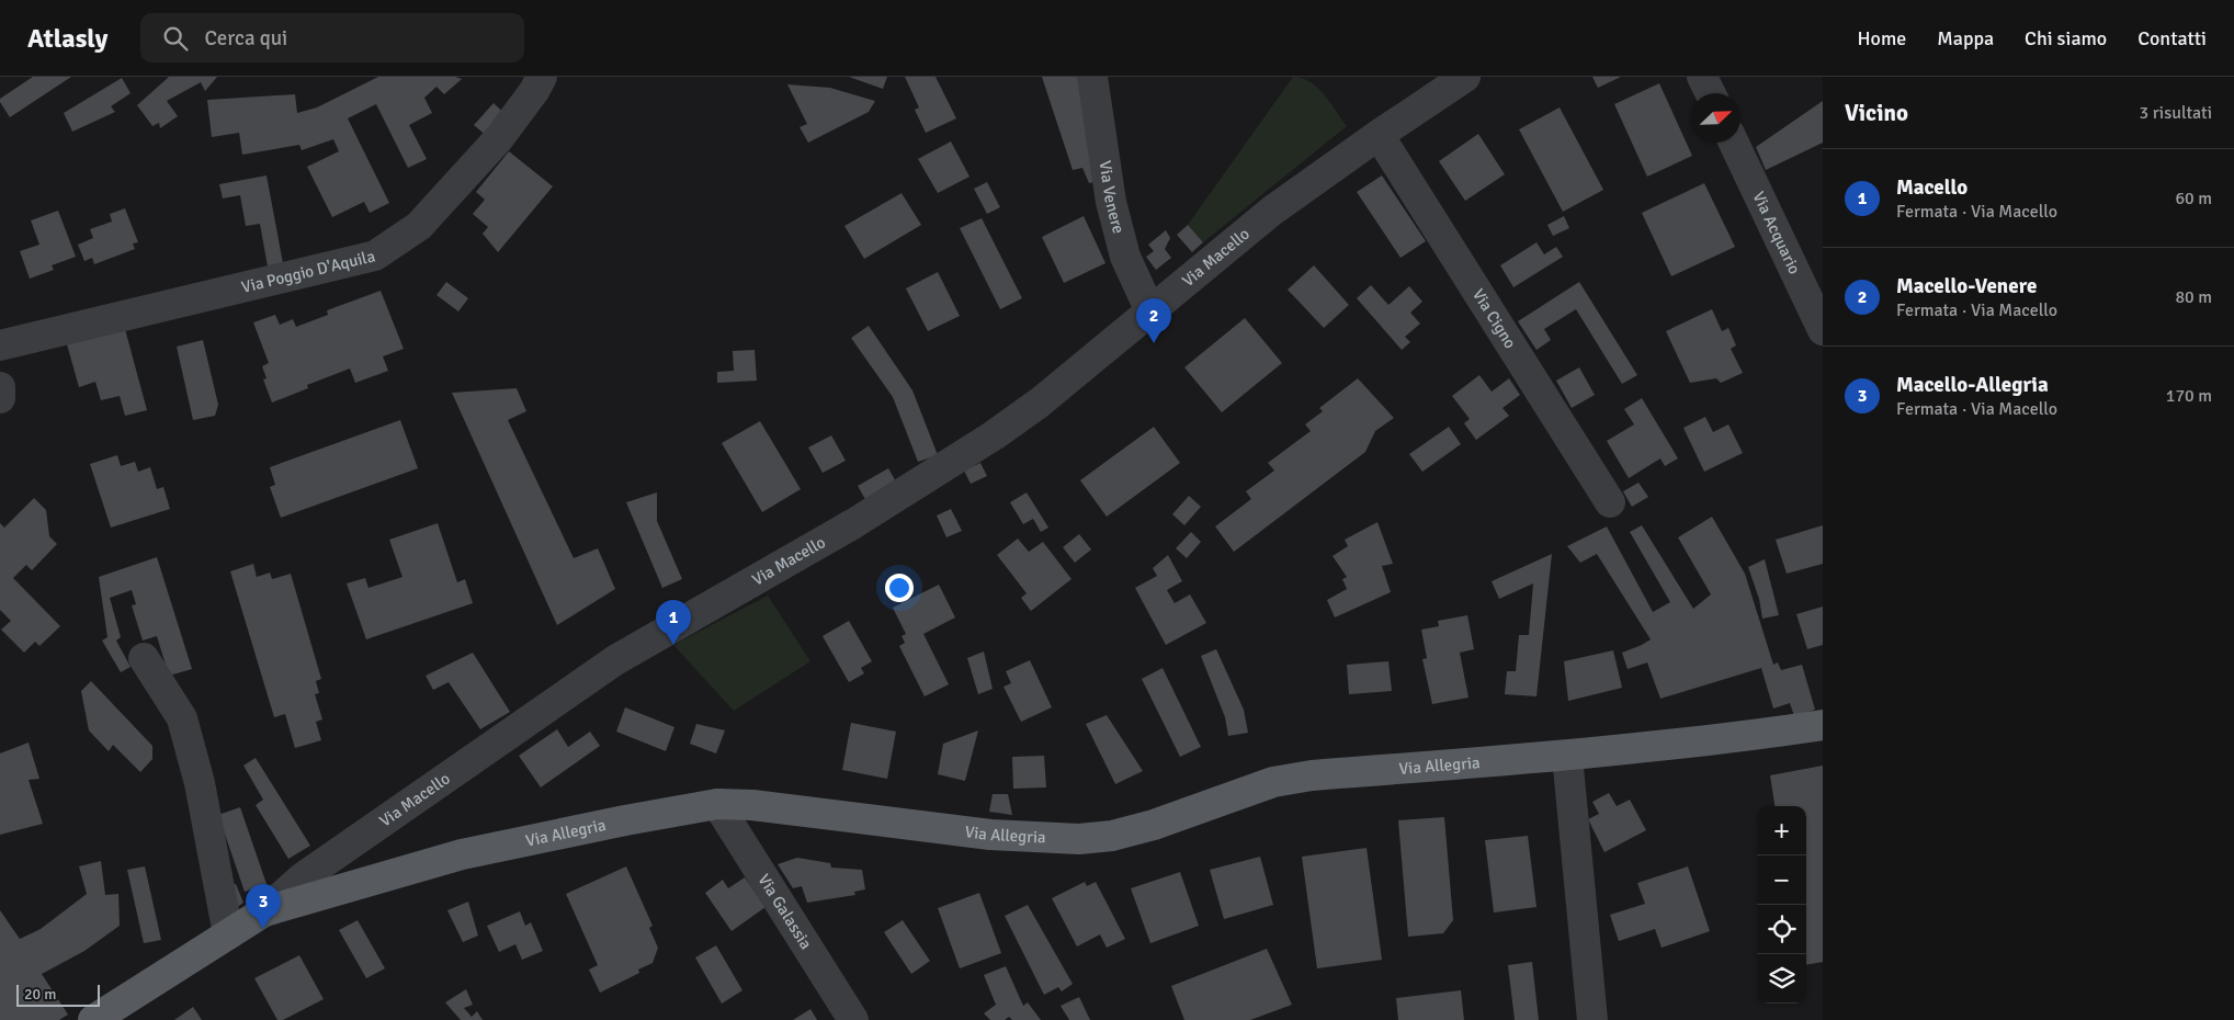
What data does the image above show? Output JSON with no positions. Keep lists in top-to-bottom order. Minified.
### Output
{"streets":{"main road":["Via Macello","Via Allegria"],"street":["Via Venere","Via Acquario","Via Poggio D'Aquila","Via Cigno","Via Galassia"]},"crossings":[["Via Venere","Via Macello"],["Via Macello","Via Cigno"],["Via Macello","Via Allegria"],["Via Allegria","Via Galassia"]],"scale_bar":"20 m","north":"top right","page":{"header":"Atlasly","search":"Cerca qui","nav":["Home","Mappa","Chi siamo","Contatti"],"heading":["Vicino","3 risultati"],"list":[{"mark":"1","name":"Macello","note":"Fermata · Via Macello","value":"60 m"},{"mark":"2","name":"Macello-Venere","note":"Fermata · Via Macello","value":"80 m"},{"mark":"3","name":"Macello-Allegria","note":"Fermata · Via Macello","value":"170 m"}],"pins":["2","1","3"],"map_buttons":["+","−"],"scale":"20 m"}}
